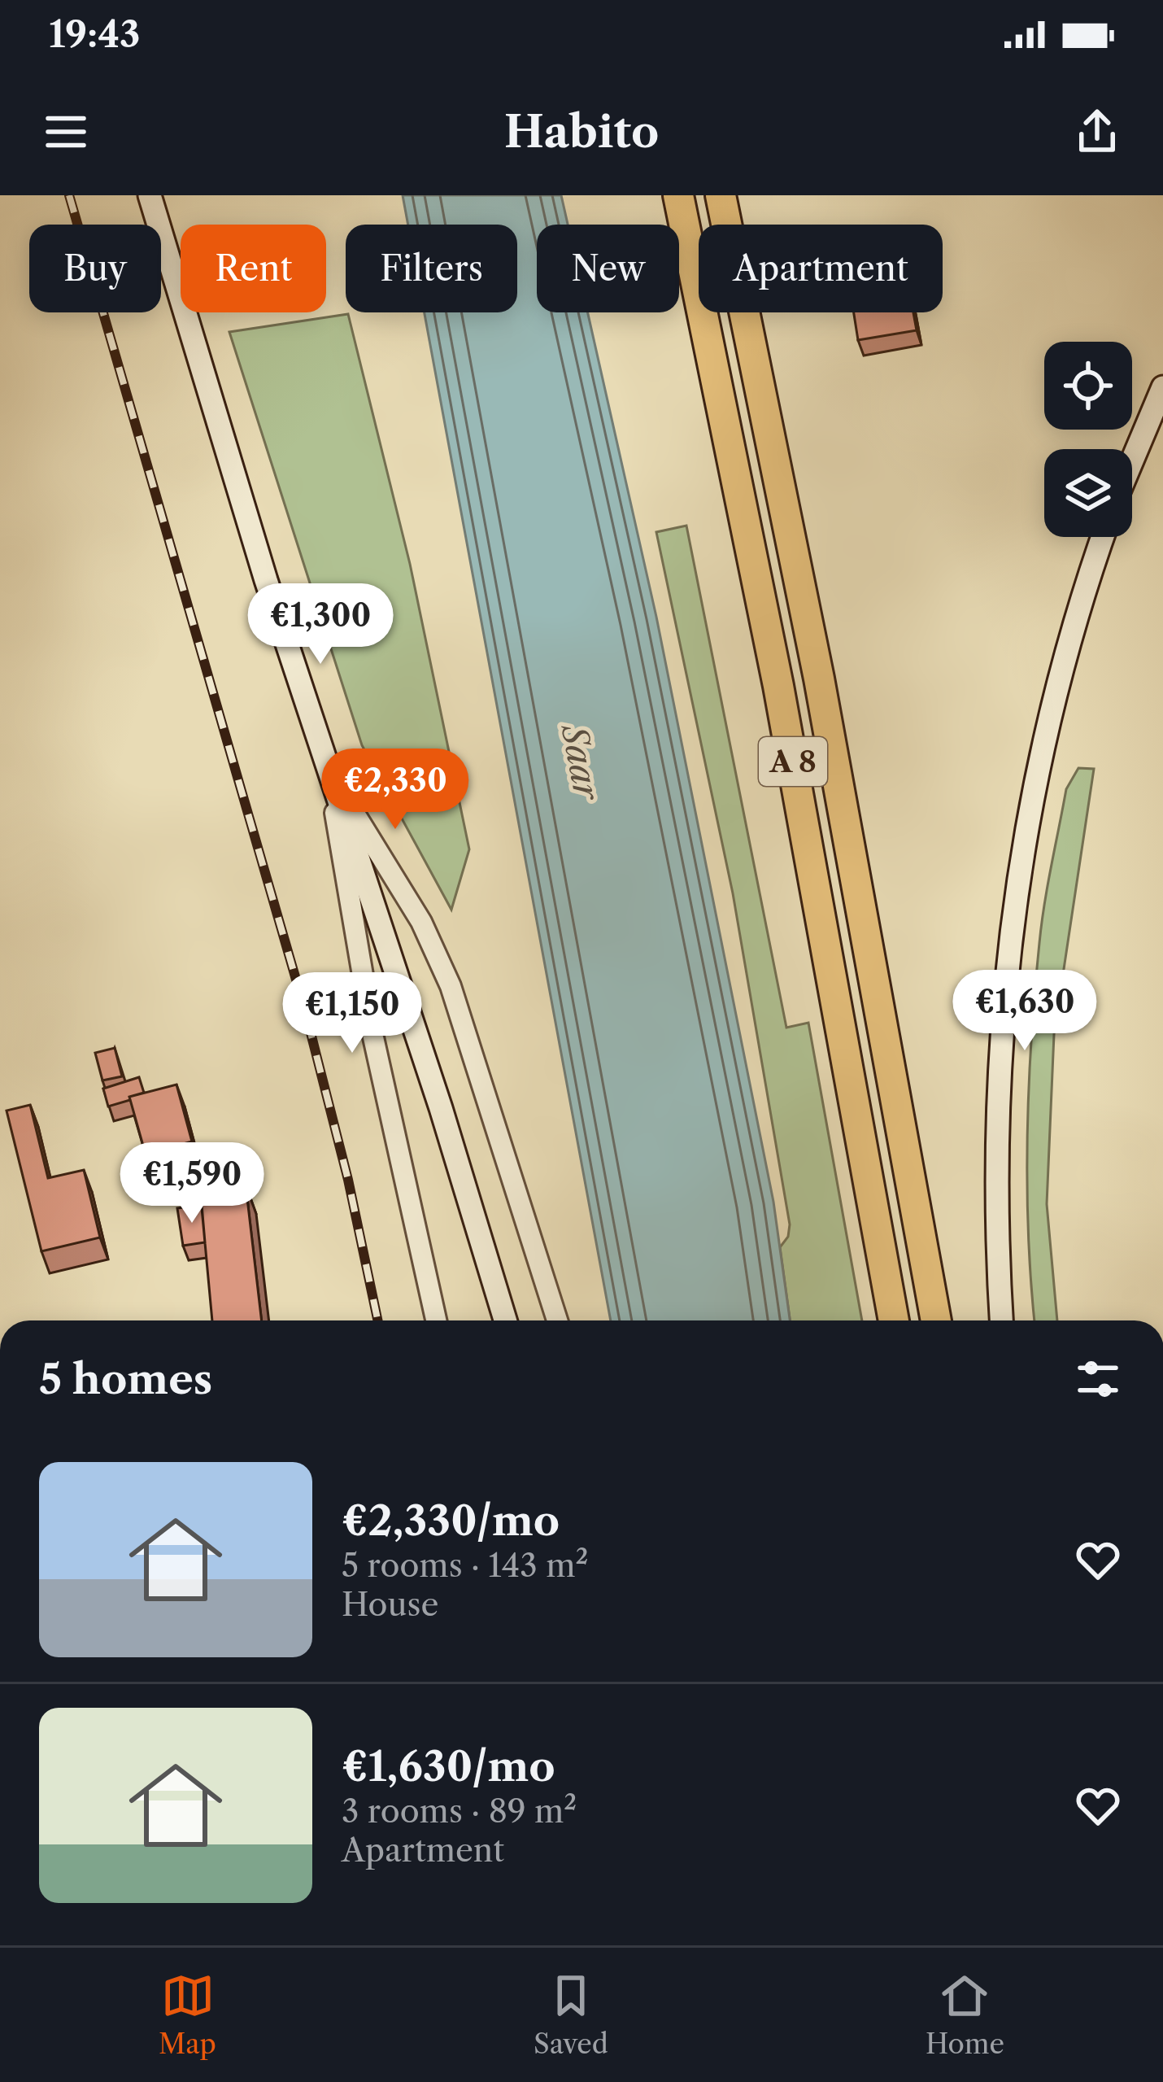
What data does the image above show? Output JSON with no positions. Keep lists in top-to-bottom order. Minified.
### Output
{"streets":{"highway":["A 8"]},"water":["Saar"],"page":{"status":"19:43","header":"Habito","chip":["Buy","Rent","Filters","New","Apartment"],"price":["€1,300","€2,330","€1,630","€1,150","€1,590"],"heading":"5 homes","list":[{"name":"€2,330/mo","note":"5 rooms · 143 m² · House"},{"name":"€1,630/mo","note":"3 rooms · 89 m² · Apartment"}],"tabs":["Map","Saved","Home"]}}
